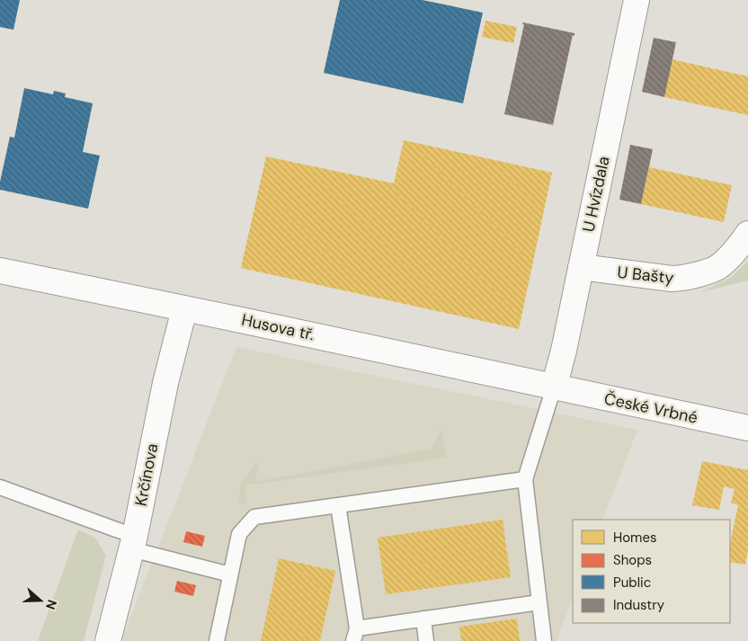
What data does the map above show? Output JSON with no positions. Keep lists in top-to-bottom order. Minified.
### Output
{"streets":{"street":["U Hvízdala","U Bašty","Husova tř.","České Vrbné","Krčínova"]},"crossings":[["U Hvízdala","U Bašty"],["U Hvízdala","Husova tř."],["U Hvízdala","České Vrbné"],["Husova tř.","České Vrbné"],["Husova tř.","Krčínova"]],"legend":["Homes","Shops","Public","Industry"],"north":"right"}
